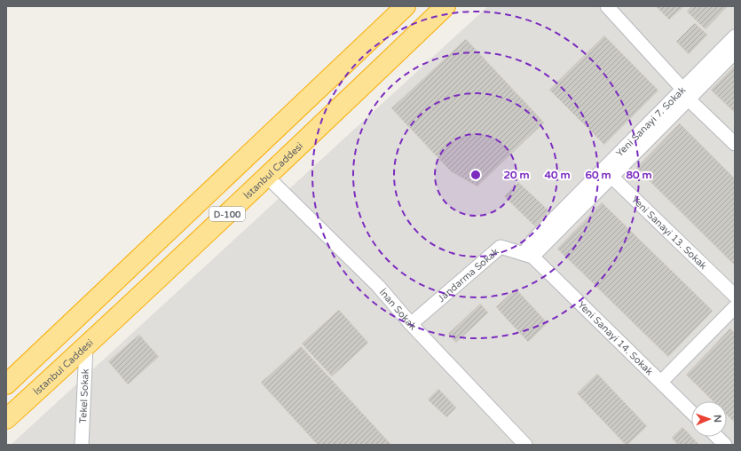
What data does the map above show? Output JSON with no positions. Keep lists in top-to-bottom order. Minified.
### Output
{"streets":{"highway":["İstanbul Caddesi","D-100"],"street":["Yeni Sanayi 7. Sokak","Yeni Sanayi 13. Sokak","Jandarma Sokak","İnan Sokak","Yeni Sanayi 14. Sokak","Tekel Sokak"]},"crossings":[["Yeni Sanayi 7. Sokak","Yeni Sanayi 13. Sokak"],["Yeni Sanayi 7. Sokak","Jandarma Sokak"],["Yeni Sanayi 7. Sokak","Yeni Sanayi 14. Sokak"],["İstanbul Caddesi","İnan Sokak"],["İstanbul Caddesi","Tekel Sokak"],["Jandarma Sokak","İnan Sokak"],["Jandarma Sokak","Yeni Sanayi 14. Sokak"]],"north":"right","rings":["20 m","40 m","60 m","80 m"]}
